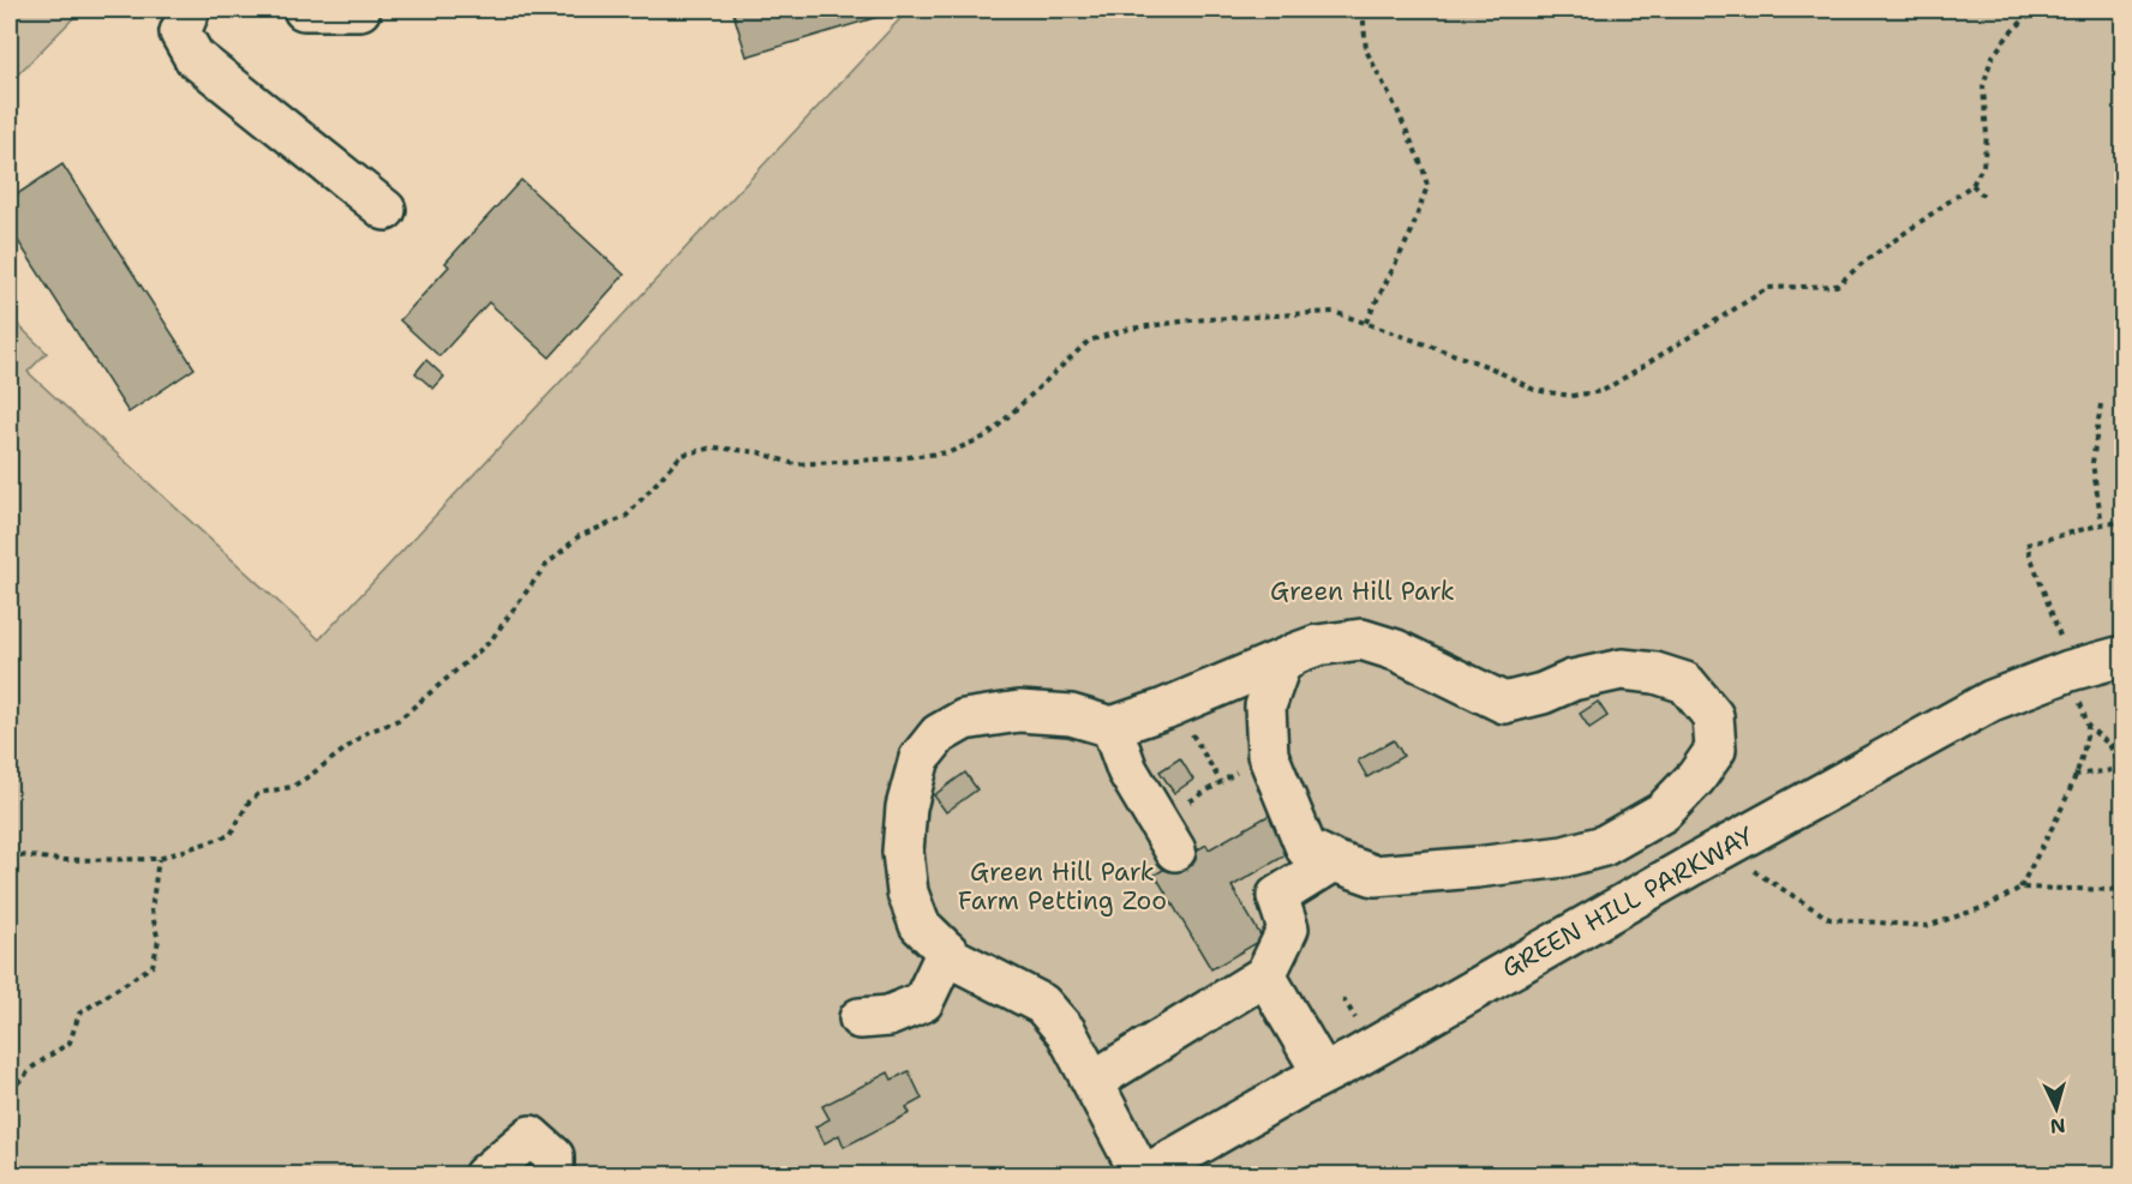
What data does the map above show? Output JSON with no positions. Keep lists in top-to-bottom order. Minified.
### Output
{"streets":{"street":["GREEN HILL PARKWAY"]},"parks":["Green Hill Park","Green Hill Park Farm Petting Zoo"],"north":"bottom"}
